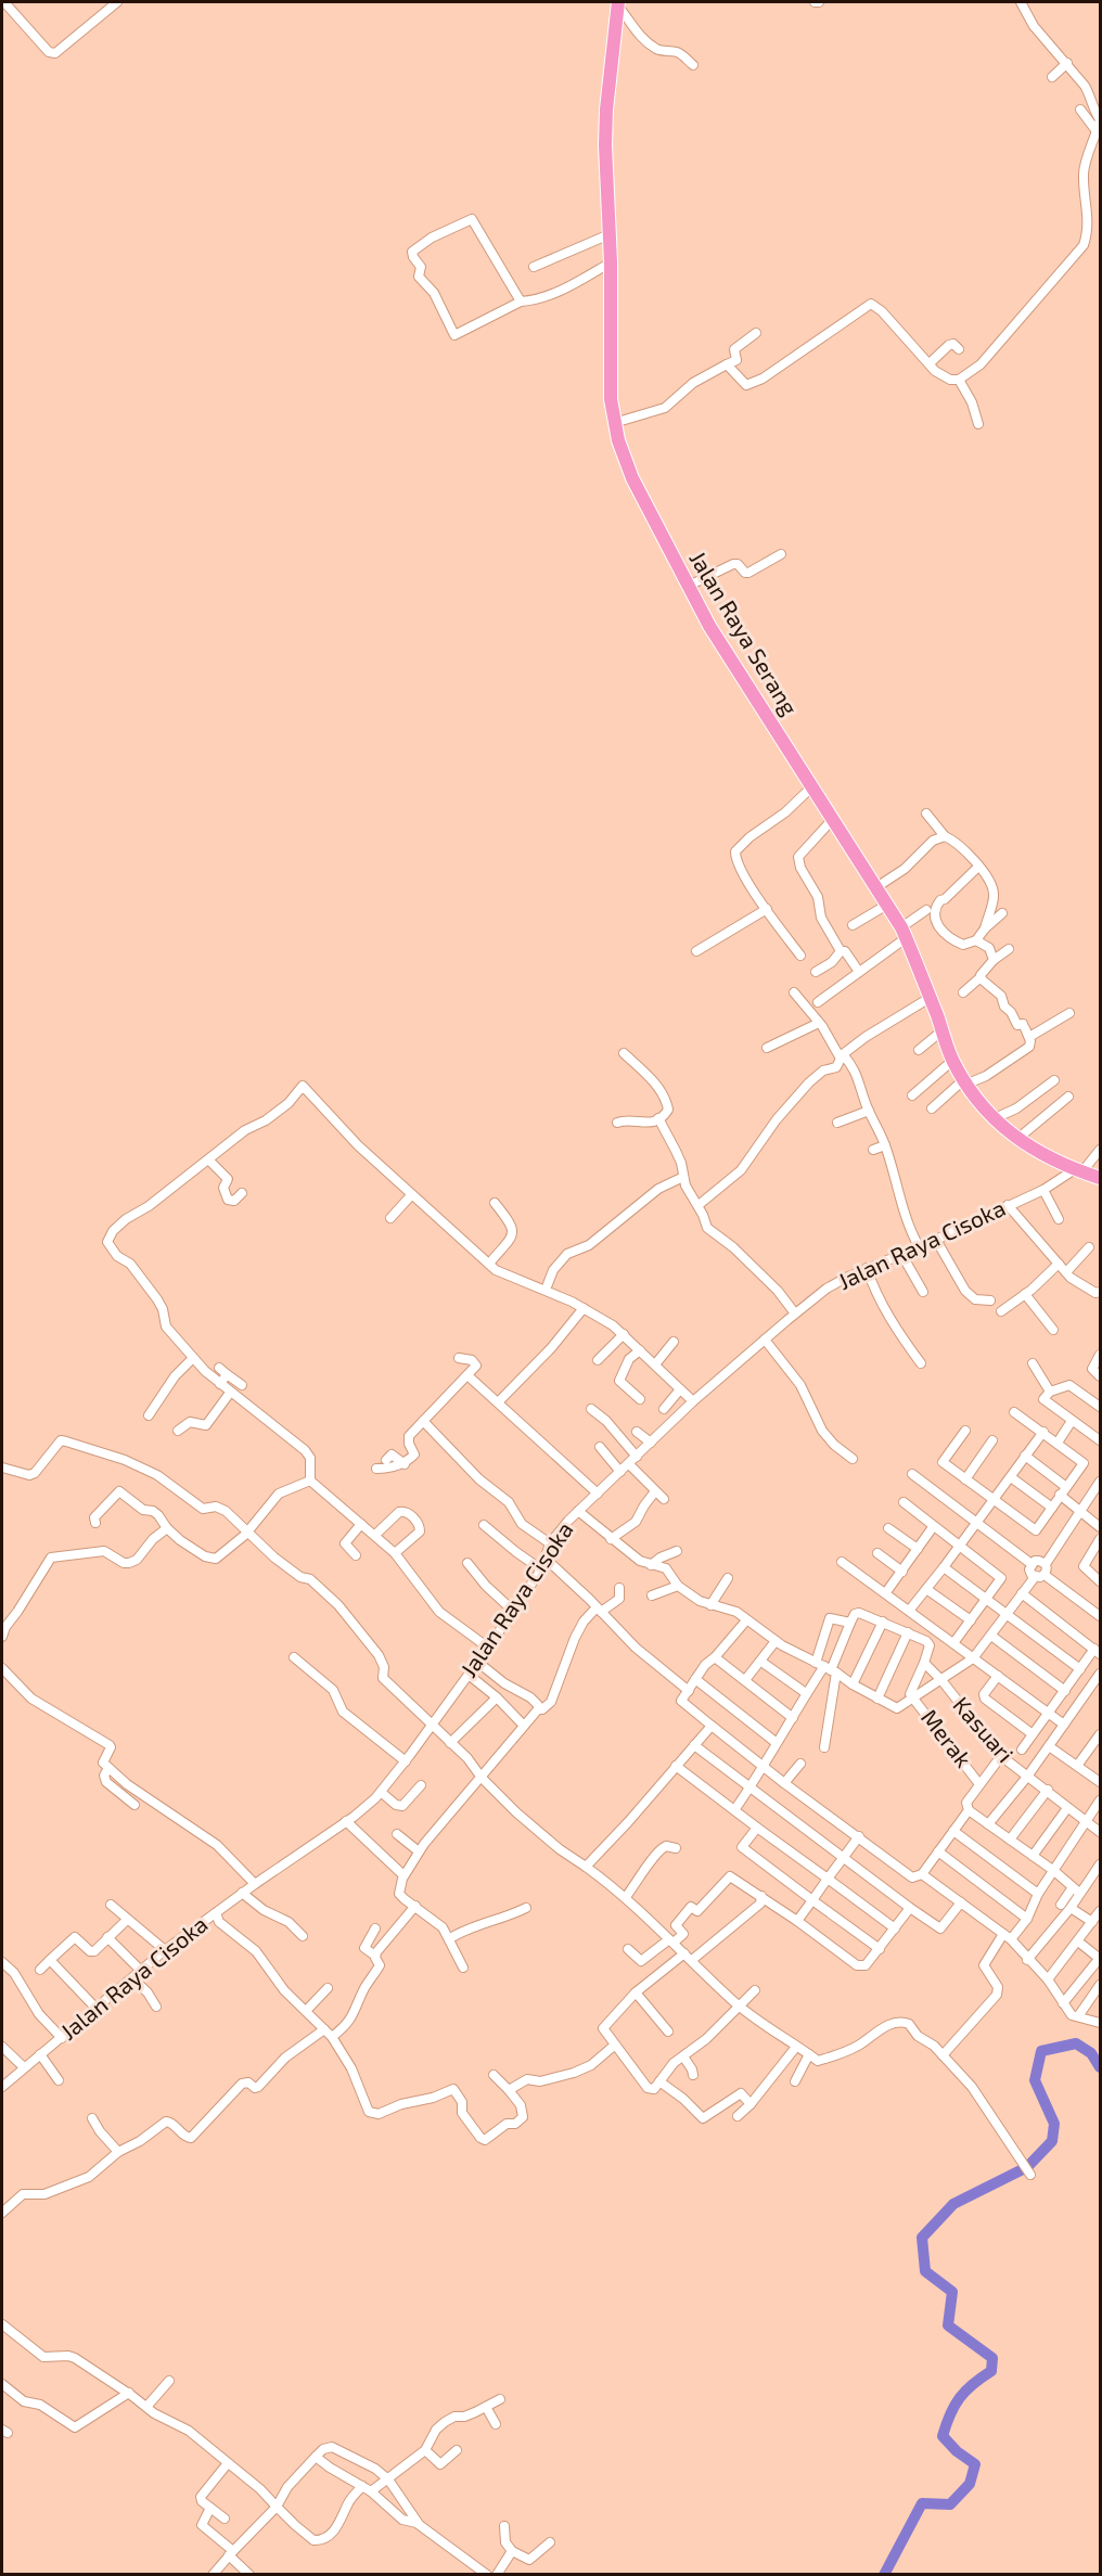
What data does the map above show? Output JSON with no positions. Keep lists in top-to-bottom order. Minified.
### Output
{"streets":{"highway":["Jalan Raya Serang"],"street":["Jalan Raya Cisoka","Kasuari","Merak"]},"crossings":[["Jalan Raya Serang","Jalan Raya Cisoka"]]}
